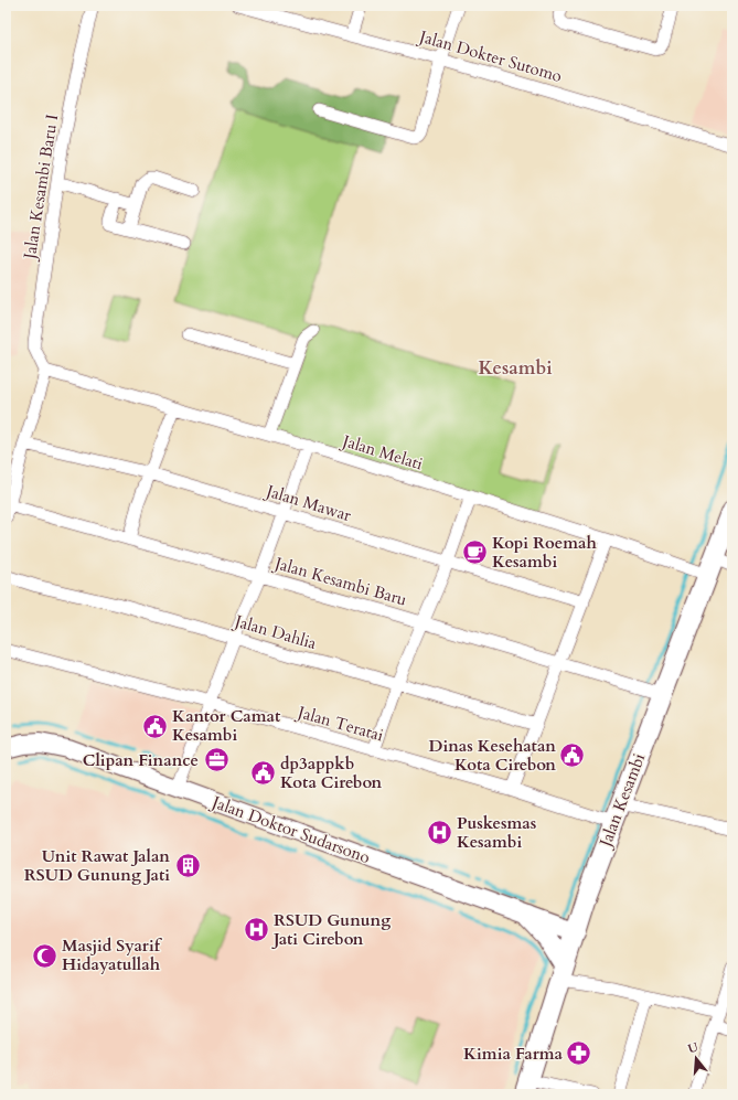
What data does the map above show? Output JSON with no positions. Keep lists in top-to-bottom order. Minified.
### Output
{"streets":{"main road":["Jalan Kesambi"],"street":["Jalan Dokter Sutomo","Jalan Kesambi Baru I","Jalan Melati","Jalan Mawar","Jalan Kesambi Baru","Jalan Dahlia","Jalan Teratai","Jalan Doktor Sudarsono"]},"crossings":[["Jalan Kesambi Baru I","Jalan Melati"],["Jalan Melati","Jalan Kesambi"],["Jalan Kesambi Baru","Jalan Kesambi"],["Jalan Teratai","Jalan Kesambi"]],"districts":["Kesambi"],"places":{"cafe":["Kopi Roemah Kesambi"],"public building":["Kantor Camat Kesambi","Dinas Kesehatan Kota Cirebon","dp3appkb Kota Cirebon"],"office":["Clipan Finance"],"hospital":["Puskesmas Kesambi","RSUD Gunung Jati Cirebon"],"building":["Unit Rawat Jalan RSUD Gunung Jati"],"mosque":["Masjid Syarif Hidayatullah"],"pharmacy":["Kimia Farma"]},"north":"top"}
